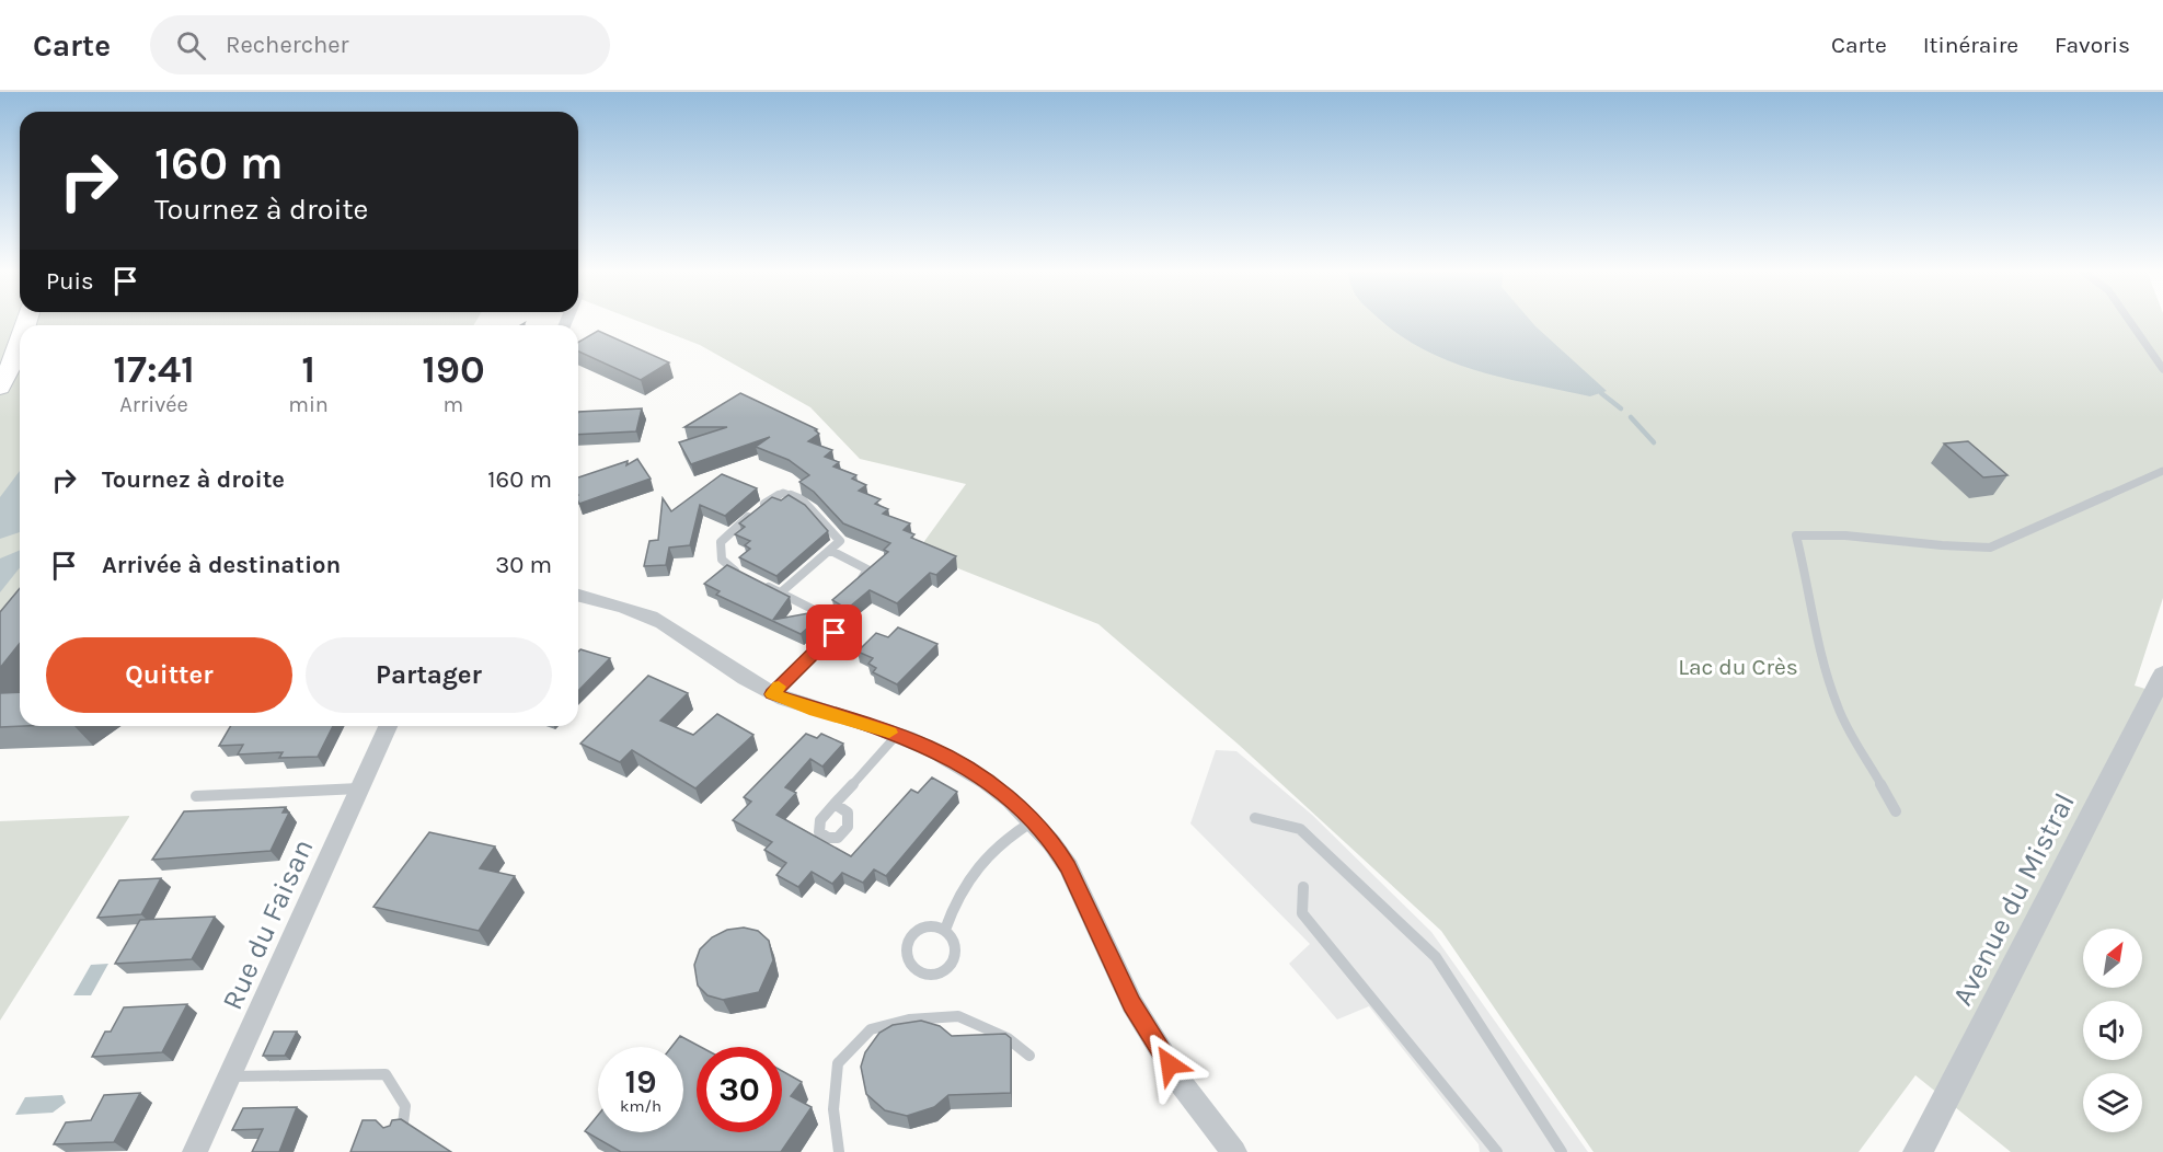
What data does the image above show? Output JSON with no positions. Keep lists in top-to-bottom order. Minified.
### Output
{"streets":{"street":["Avenue du Mistral","Rue du Faisan"]},"parks":["Lac du Crès"],"north":"top right","page":{"header":"Carte","search":"Rechercher","nav":["Carte","Itinéraire","Favoris"],"turn":["160 m","Tournez à droite"],"then":"Puis","eta":["17:41","Arrivée","1","min","190","m"],"list":[{"name":"Tournez à droite","value":"160 m"},{"name":"Arrivée à destination","value":"30 m"}],"buttons":["Quitter","Partager"],"speed":"19 km/h","limit":"30"}}
